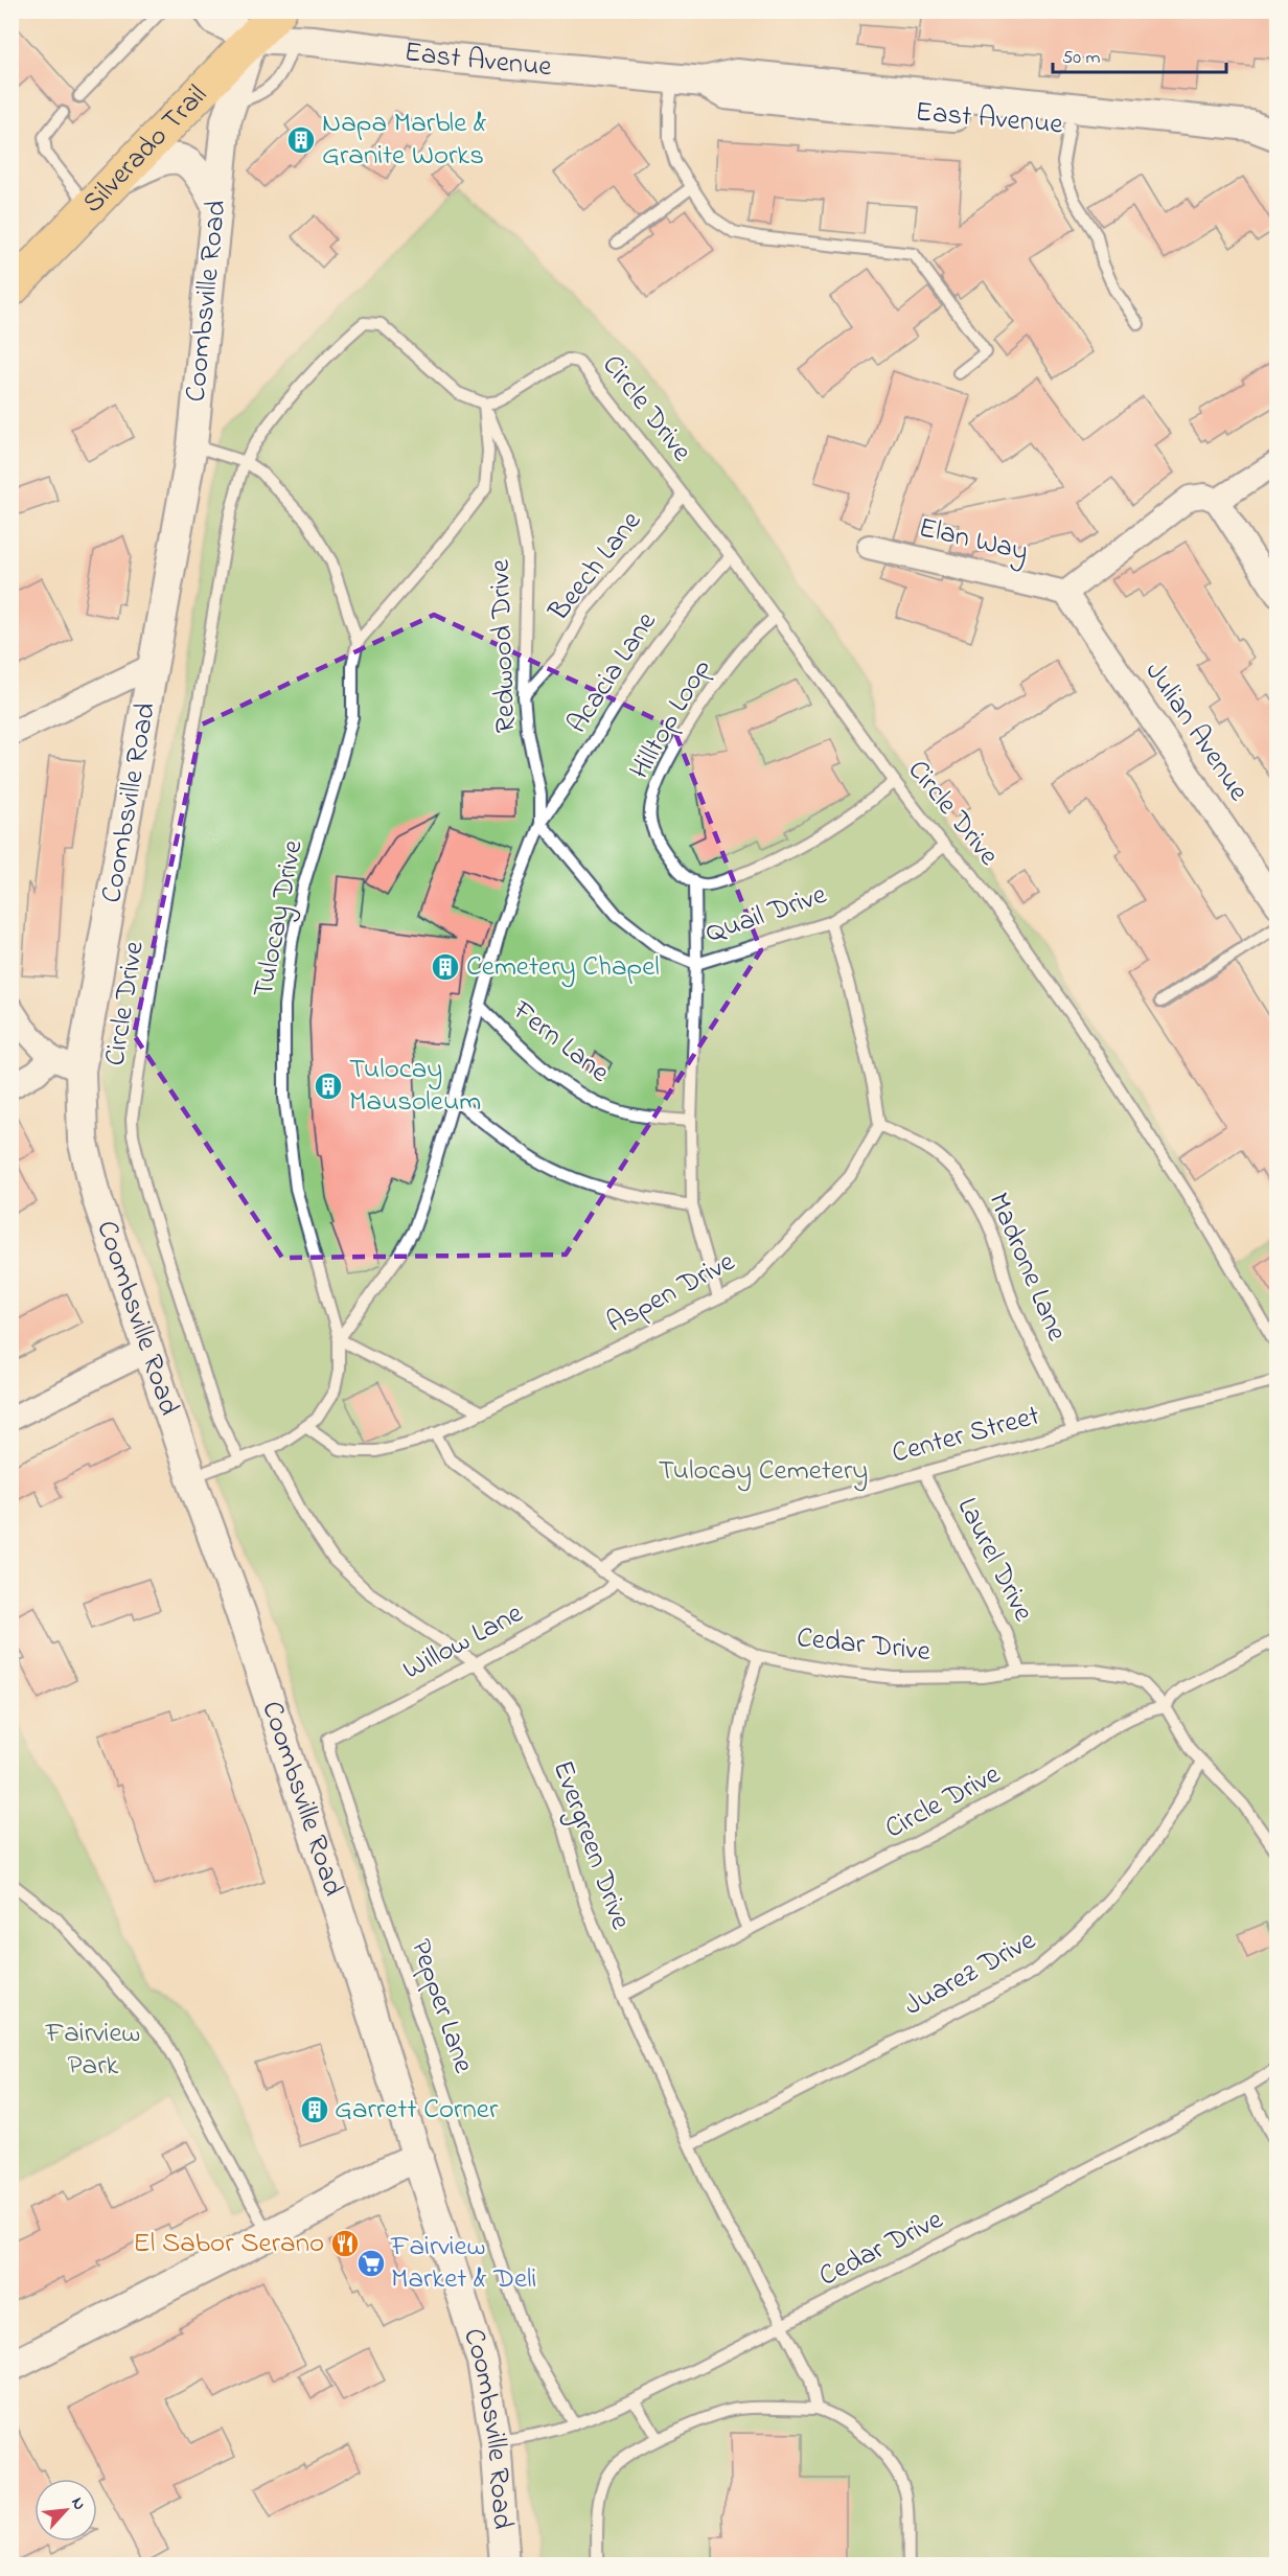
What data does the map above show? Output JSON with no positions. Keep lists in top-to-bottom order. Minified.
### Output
{"streets":{"main road":["Silverado Trail"],"street":["East Avenue","Coombsville Road","Elan Way","Julian Avenue"],"lane":["Circle Drive","Beech Lane","Redwood Drive","Acacia Lane","Hilltop Loop","Quail Drive","Tulocay Drive","Fern Lane","Madrone Lane","Aspen Drive","Center Street","Laurel Drive","Willow Lane","Cedar Drive","Evergreen Drive","Juarez Drive","Pepper Lane"]},"crossings":[["East Avenue","Silverado Trail"],["Silverado Trail","Coombsville Road"],["Coombsville Road","Tulocay Drive"],["Coombsville Road","Cedar Drive"],["Circle Drive","Beech Lane"],["Circle Drive","Redwood Drive"],["Circle Drive","Acacia Lane"],["Circle Drive","Hilltop Loop"],["Circle Drive","Quail Drive"],["Circle Drive","Tulocay Drive"],["Circle Drive","Cedar Drive"],["Circle Drive","Evergreen Drive"],["Elan Way","Julian Avenue"],["Beech Lane","Redwood Drive"],["Redwood Drive","Acacia Lane"],["Redwood Drive","Tulocay Drive"],["Redwood Drive","Fern Lane"],["Tulocay Drive","Aspen Drive"],["Tulocay Drive","Evergreen Drive"],["Madrone Lane","Aspen Drive"],["Madrone Lane","Center Street"],["Aspen Drive","Cedar Drive"],["Center Street","Laurel Drive"],["Center Street","Cedar Drive"],["Laurel Drive","Cedar Drive"],["Willow Lane","Cedar Drive"],["Willow Lane","Evergreen Drive"],["Willow Lane","Pepper Lane"],["Cedar Drive","Evergreen Drive"],["Cedar Drive","Juarez Drive"],["Cedar Drive","Pepper Lane"],["Evergreen Drive","Juarez Drive"]],"parks":["Tulocay Cemetery","Fairview Park"],"places":{"building":["Napa Marble & Granite Works","Cemetery Chapel","Tulocay Mausoleum","Garrett Corner"],"restaurant":["El Sabor Serano"],"supermarket":["Fairview Market & Deli"]},"scale_bar":"50 m","north":"top right"}
